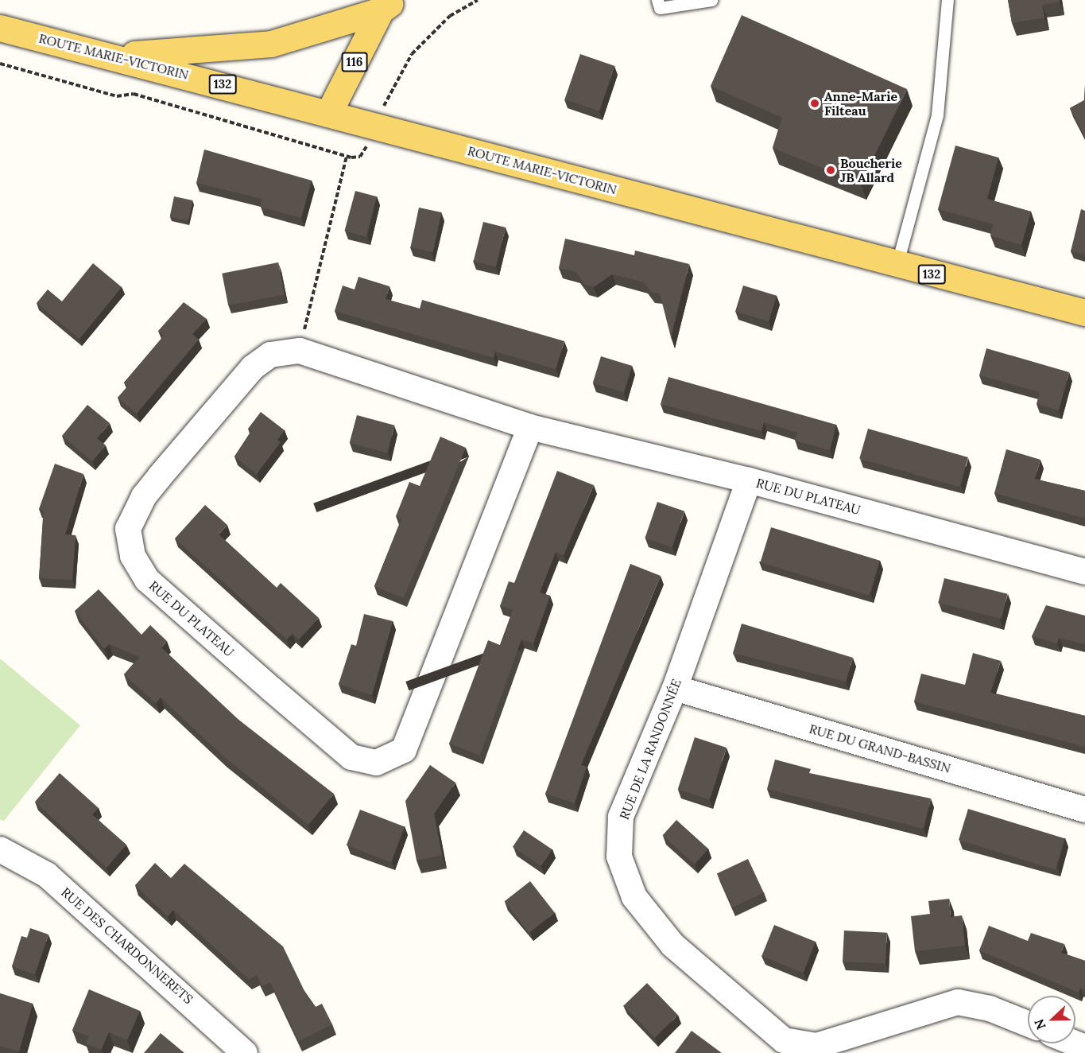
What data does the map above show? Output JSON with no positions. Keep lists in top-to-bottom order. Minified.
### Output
{"streets":{"main road":["ROUTE MARIE-VICTORIN","116","132"],"street":["RUE DU PLATEAU","RUE DU GRAND-BASSIN","RUE DE LA RANDONNÉE","RUE DES CHARDONNERETS"]},"crossings":[["ROUTE MARIE-VICTORIN","116"],["RUE DU PLATEAU","RUE DE LA RANDONNÉE"],["RUE DU GRAND-BASSIN","RUE DE LA RANDONNÉE"]],"places":["Anne-Marie Filteau","Boucherie JB Allard"],"north":"left"}
